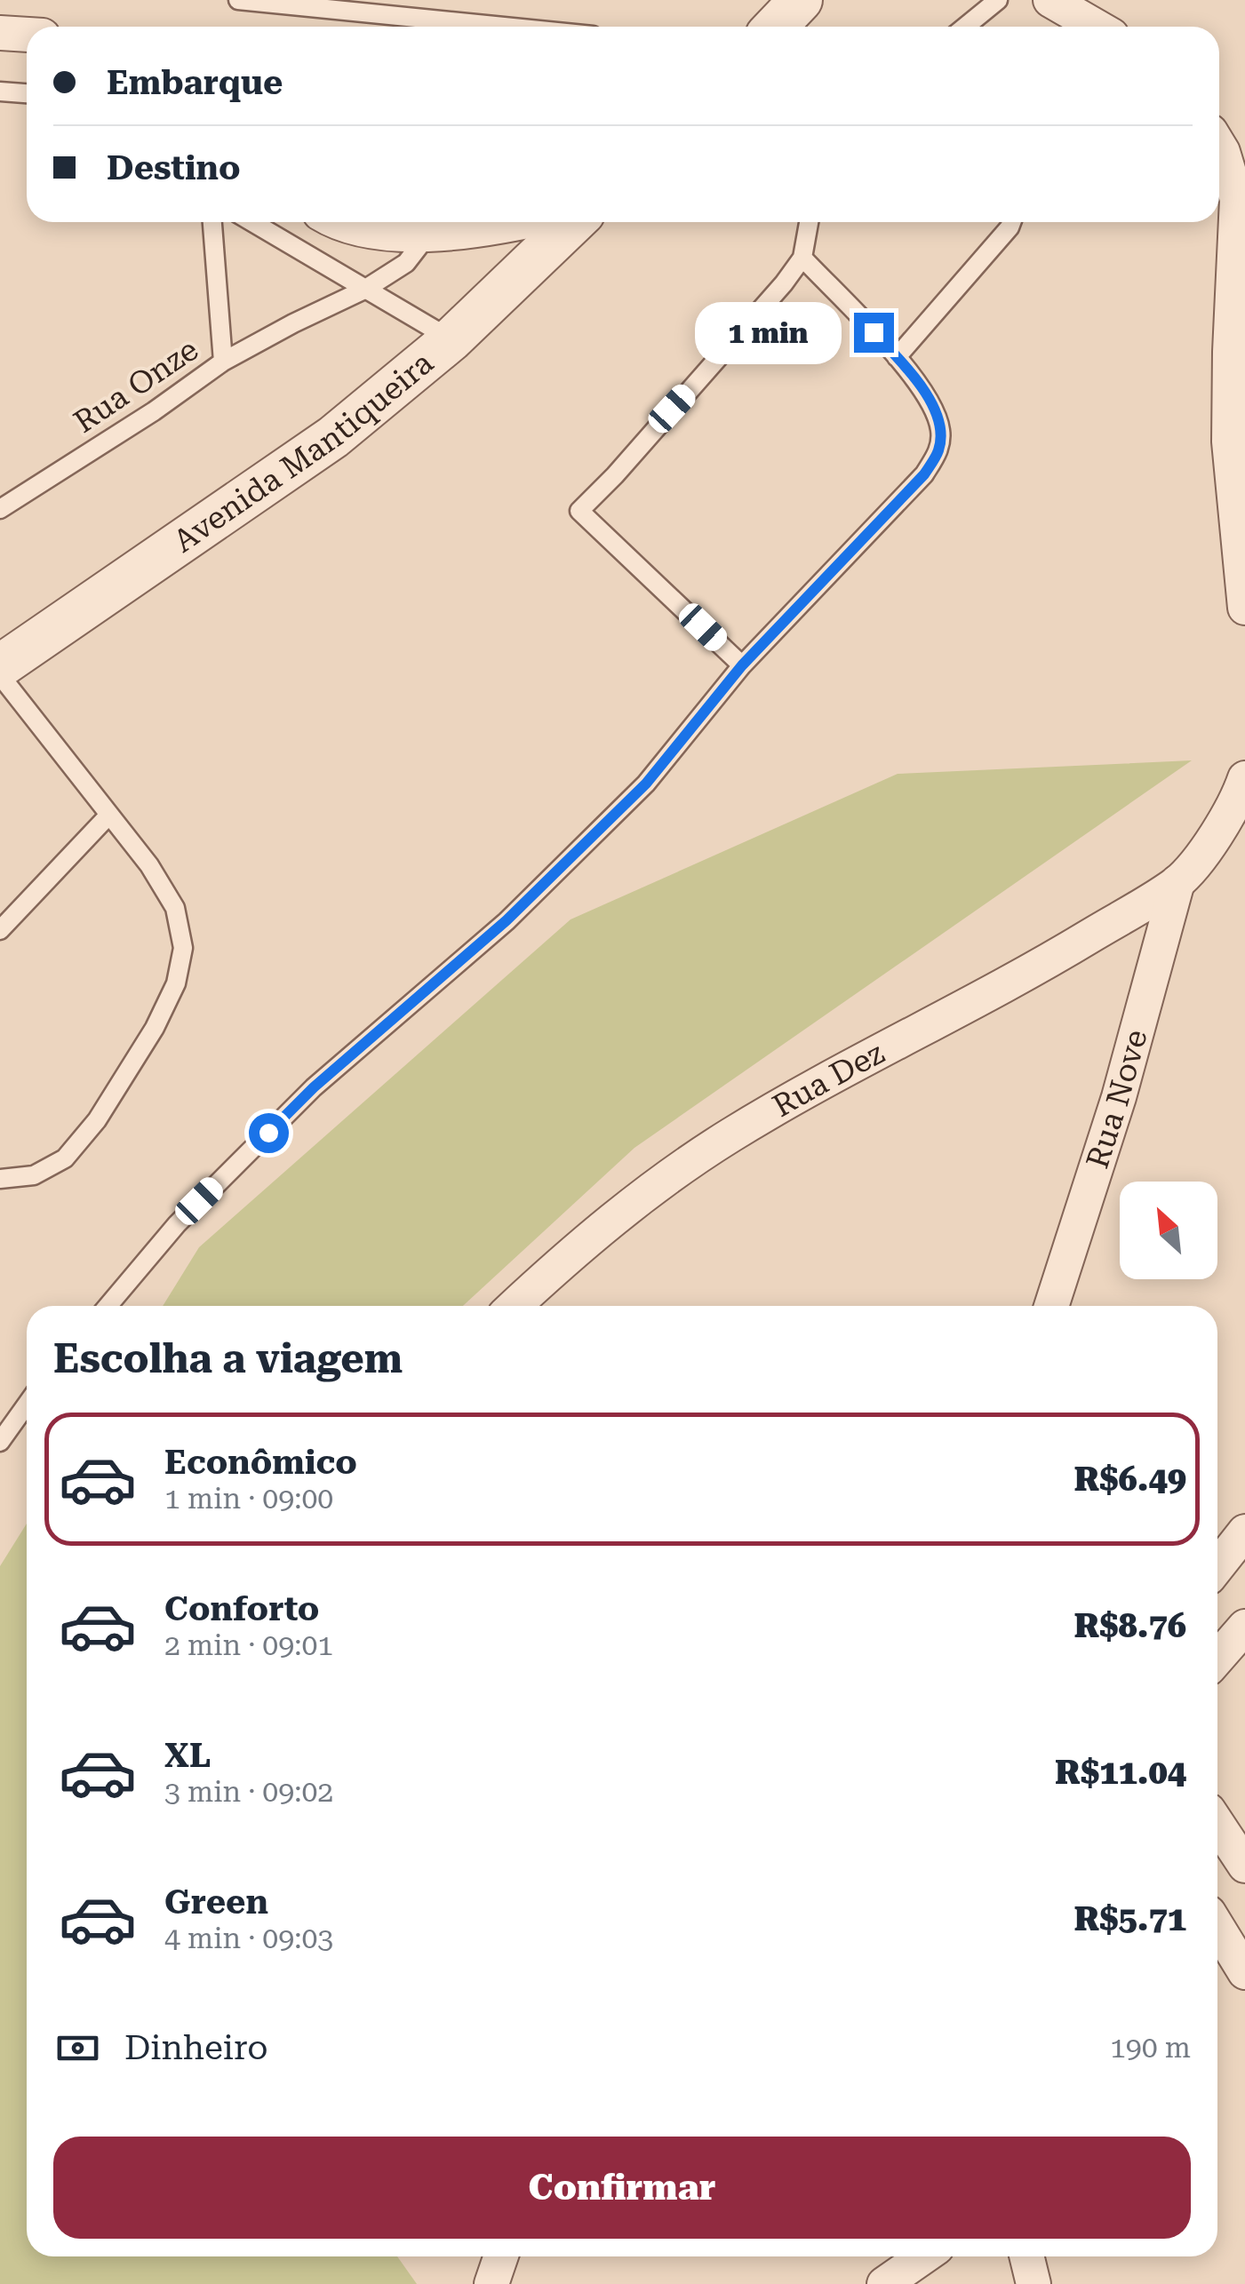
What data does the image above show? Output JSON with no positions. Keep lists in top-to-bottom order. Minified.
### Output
{"streets":{"street":["Avenida Mantiqueira","Rua Dez","Rua Nove"],"lane":["Rua Onze"]},"crossings":[["Rua Dez","Rua Nove"]],"north":"top left","page":{"banner":["Embarque","Destino"],"bubble":"1 min","heading":"Escolha a viagem","list":[{"name":"Econômico","note":"1 min · 09:00","value":"R$6.49"},{"name":"Conforto","note":"2 min · 09:01","value":"R$8.76"},{"name":"XL","note":"3 min · 09:02","value":"R$11.04"},{"name":"Green","note":"4 min · 09:03","value":"R$5.71"}],"pay":["Dinheiro","190 m"],"buttons":"Confirmar"}}
